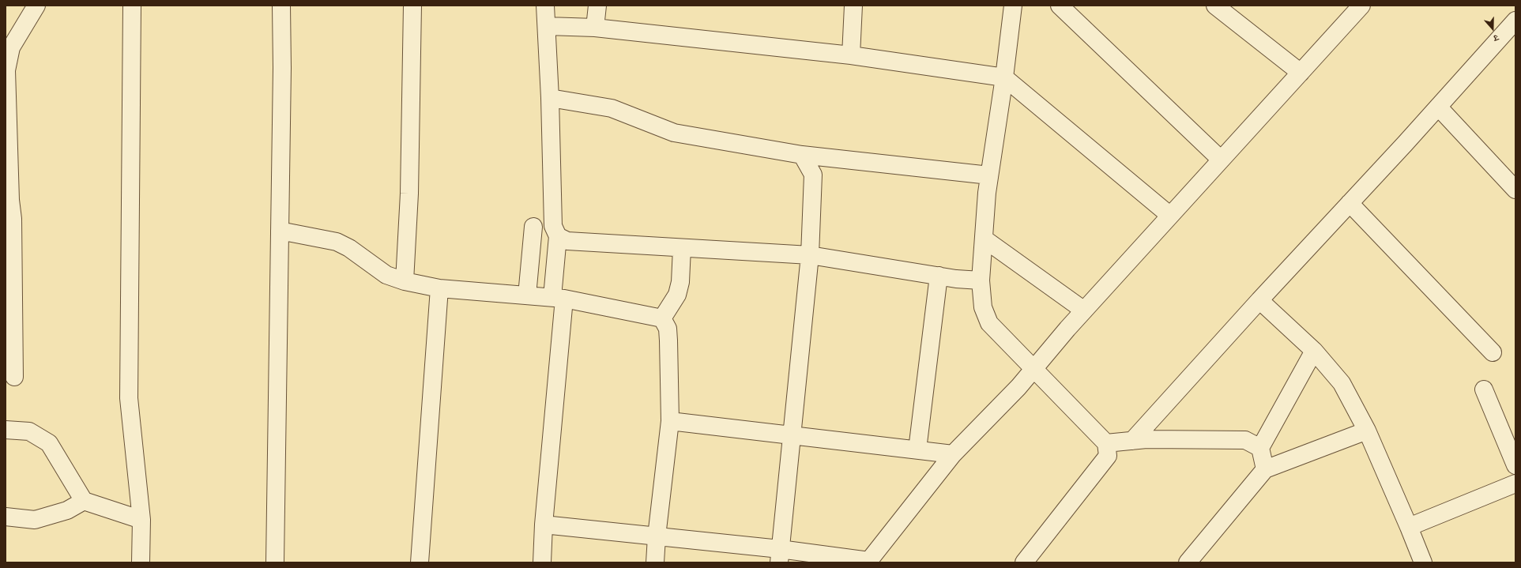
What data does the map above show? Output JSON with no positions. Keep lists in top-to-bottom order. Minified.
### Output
{"north":"bottom"}
